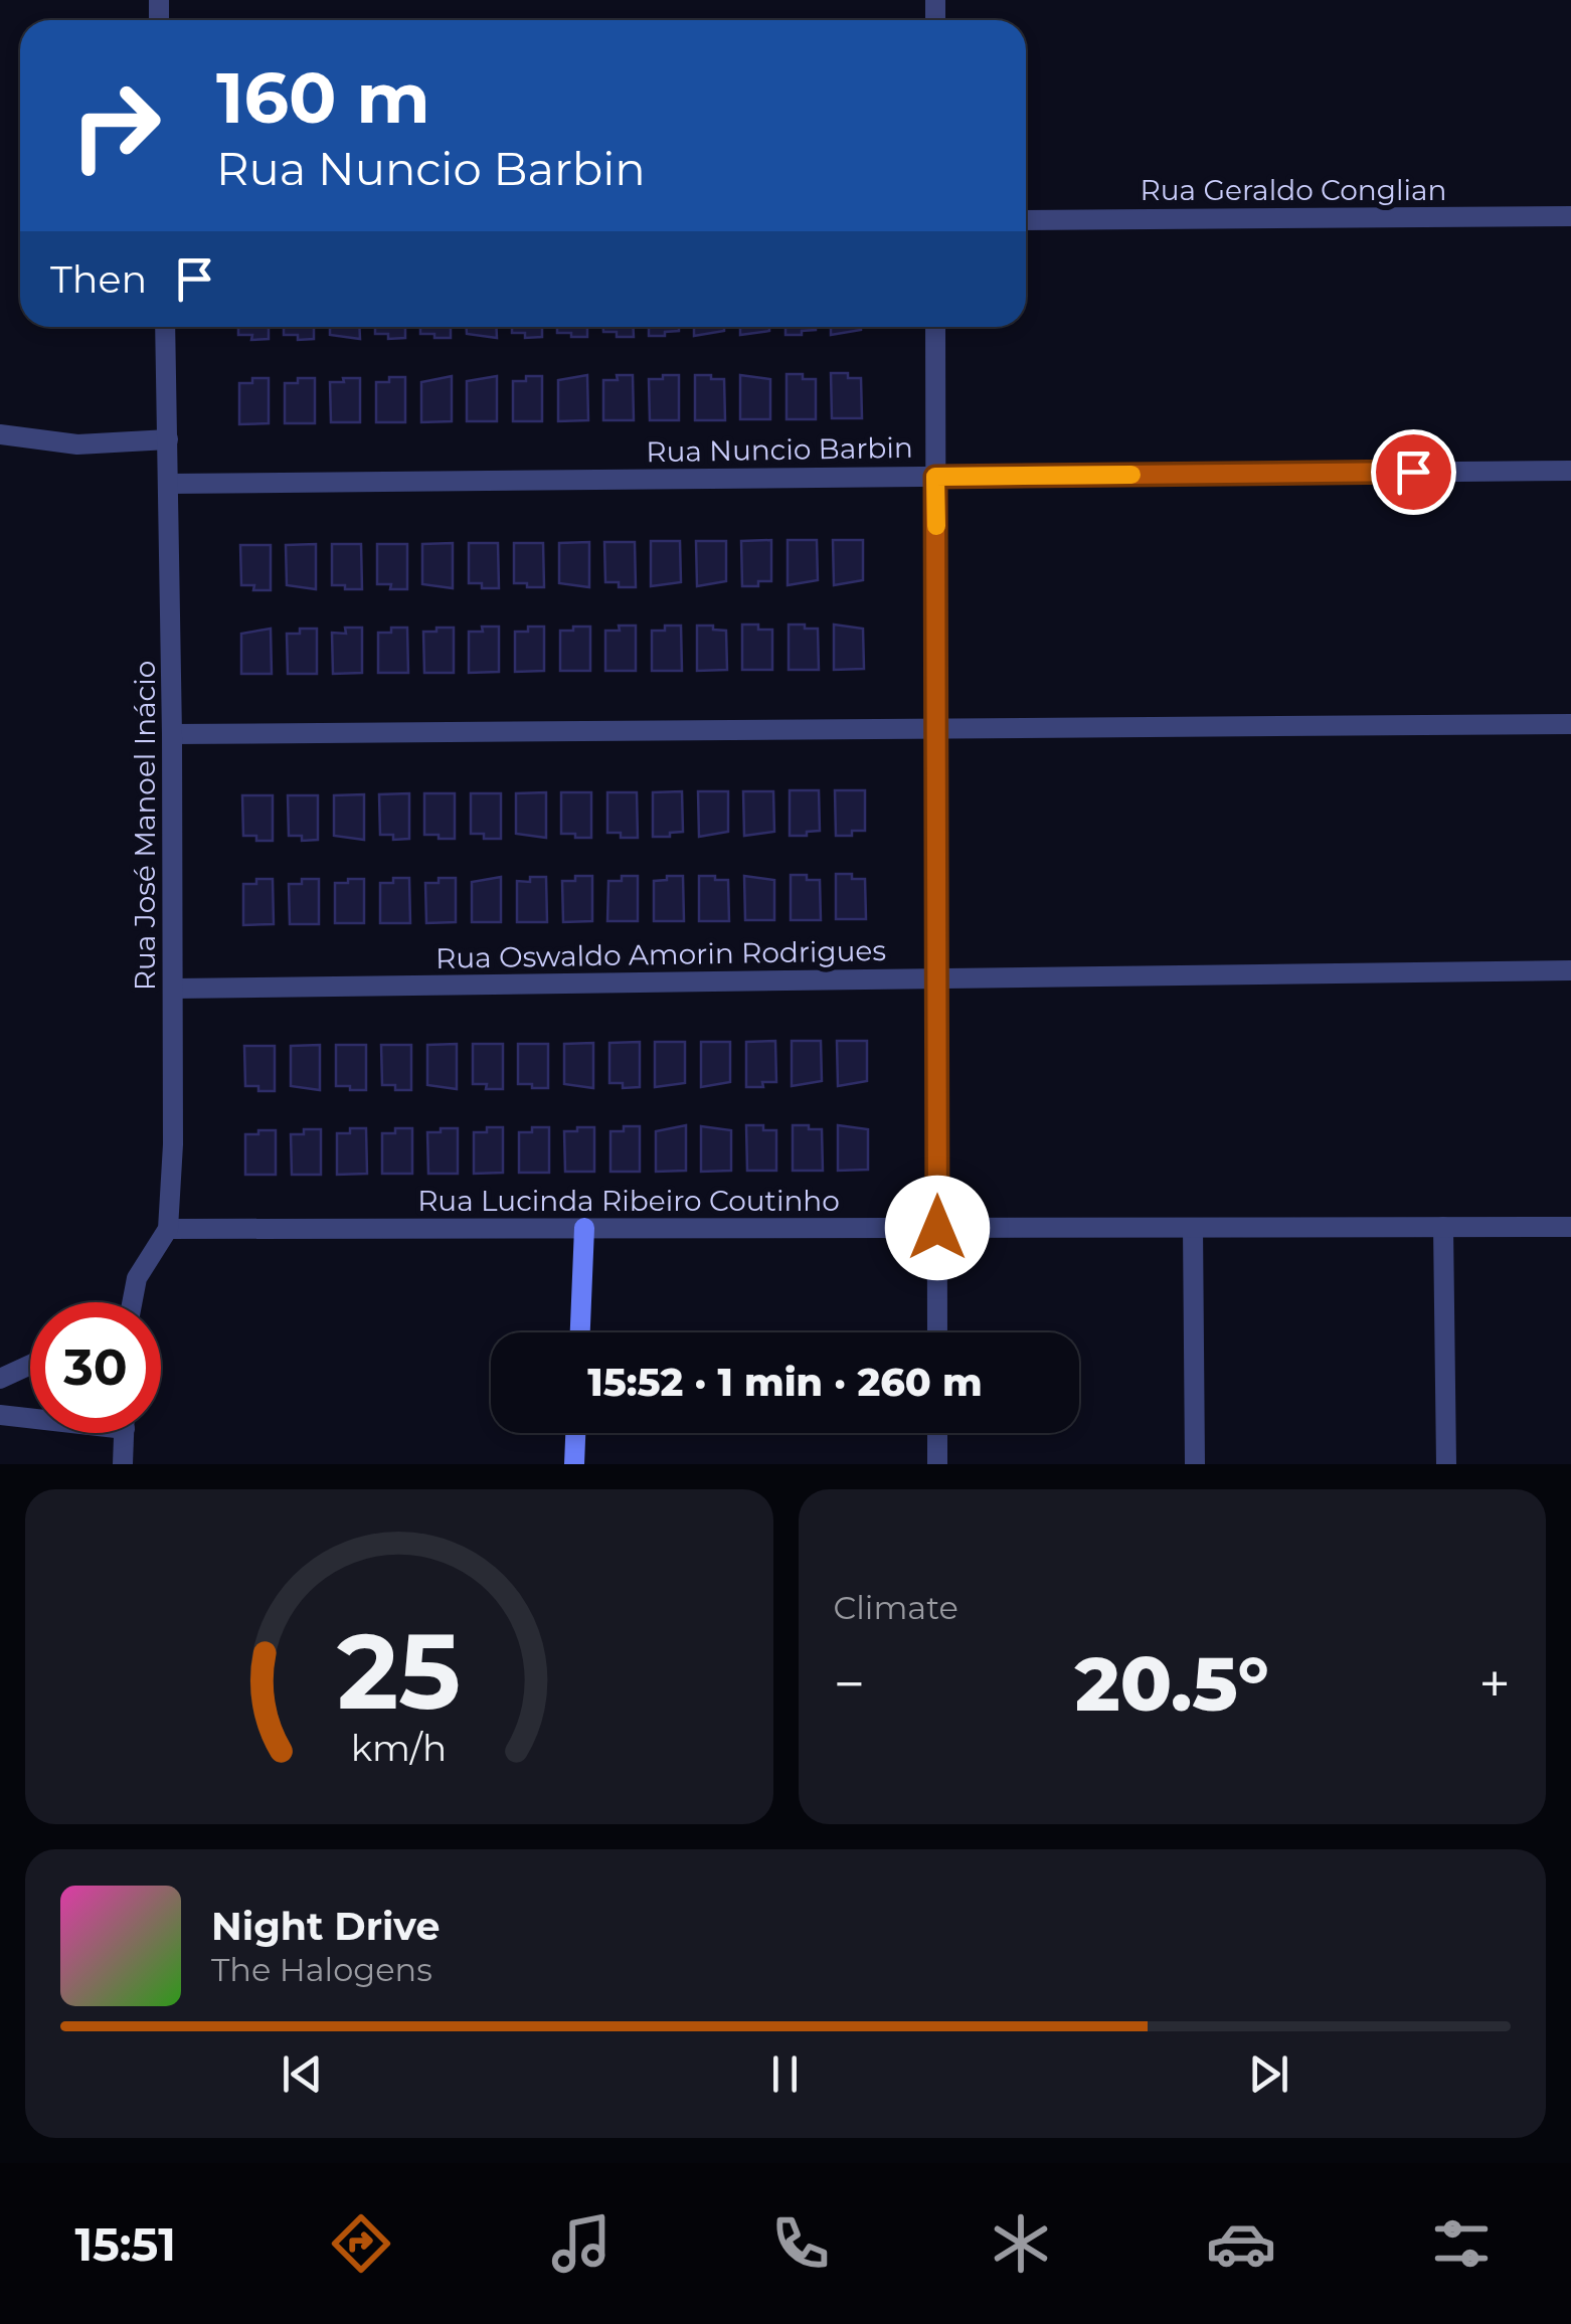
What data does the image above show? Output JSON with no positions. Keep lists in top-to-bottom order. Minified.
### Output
{"streets":{"street":["Rua Geraldo Conglian","Rua Nuncio Barbin","Rua José Manoel Inácio","Rua Oswaldo Amorin Rodrigues","Rua Lucinda Ribeiro Coutinho"]},"crossings":[["Rua Nuncio Barbin","Rua José Manoel Inácio"],["Rua José Manoel Inácio","Rua Oswaldo Amorin Rodrigues"],["Rua José Manoel Inácio","Rua Lucinda Ribeiro Coutinho"]],"page":{"turn":["160 m","Rua Nuncio Barbin"],"then":"Then","limit":"30","trip":"15:52 · 1 min · 260 m","tile":"Climate","heat":["−","20.5°","+"],"song":["Night Drive","The Halogens"],"tabs":"15:51","gauge":["25","km/h"]}}
